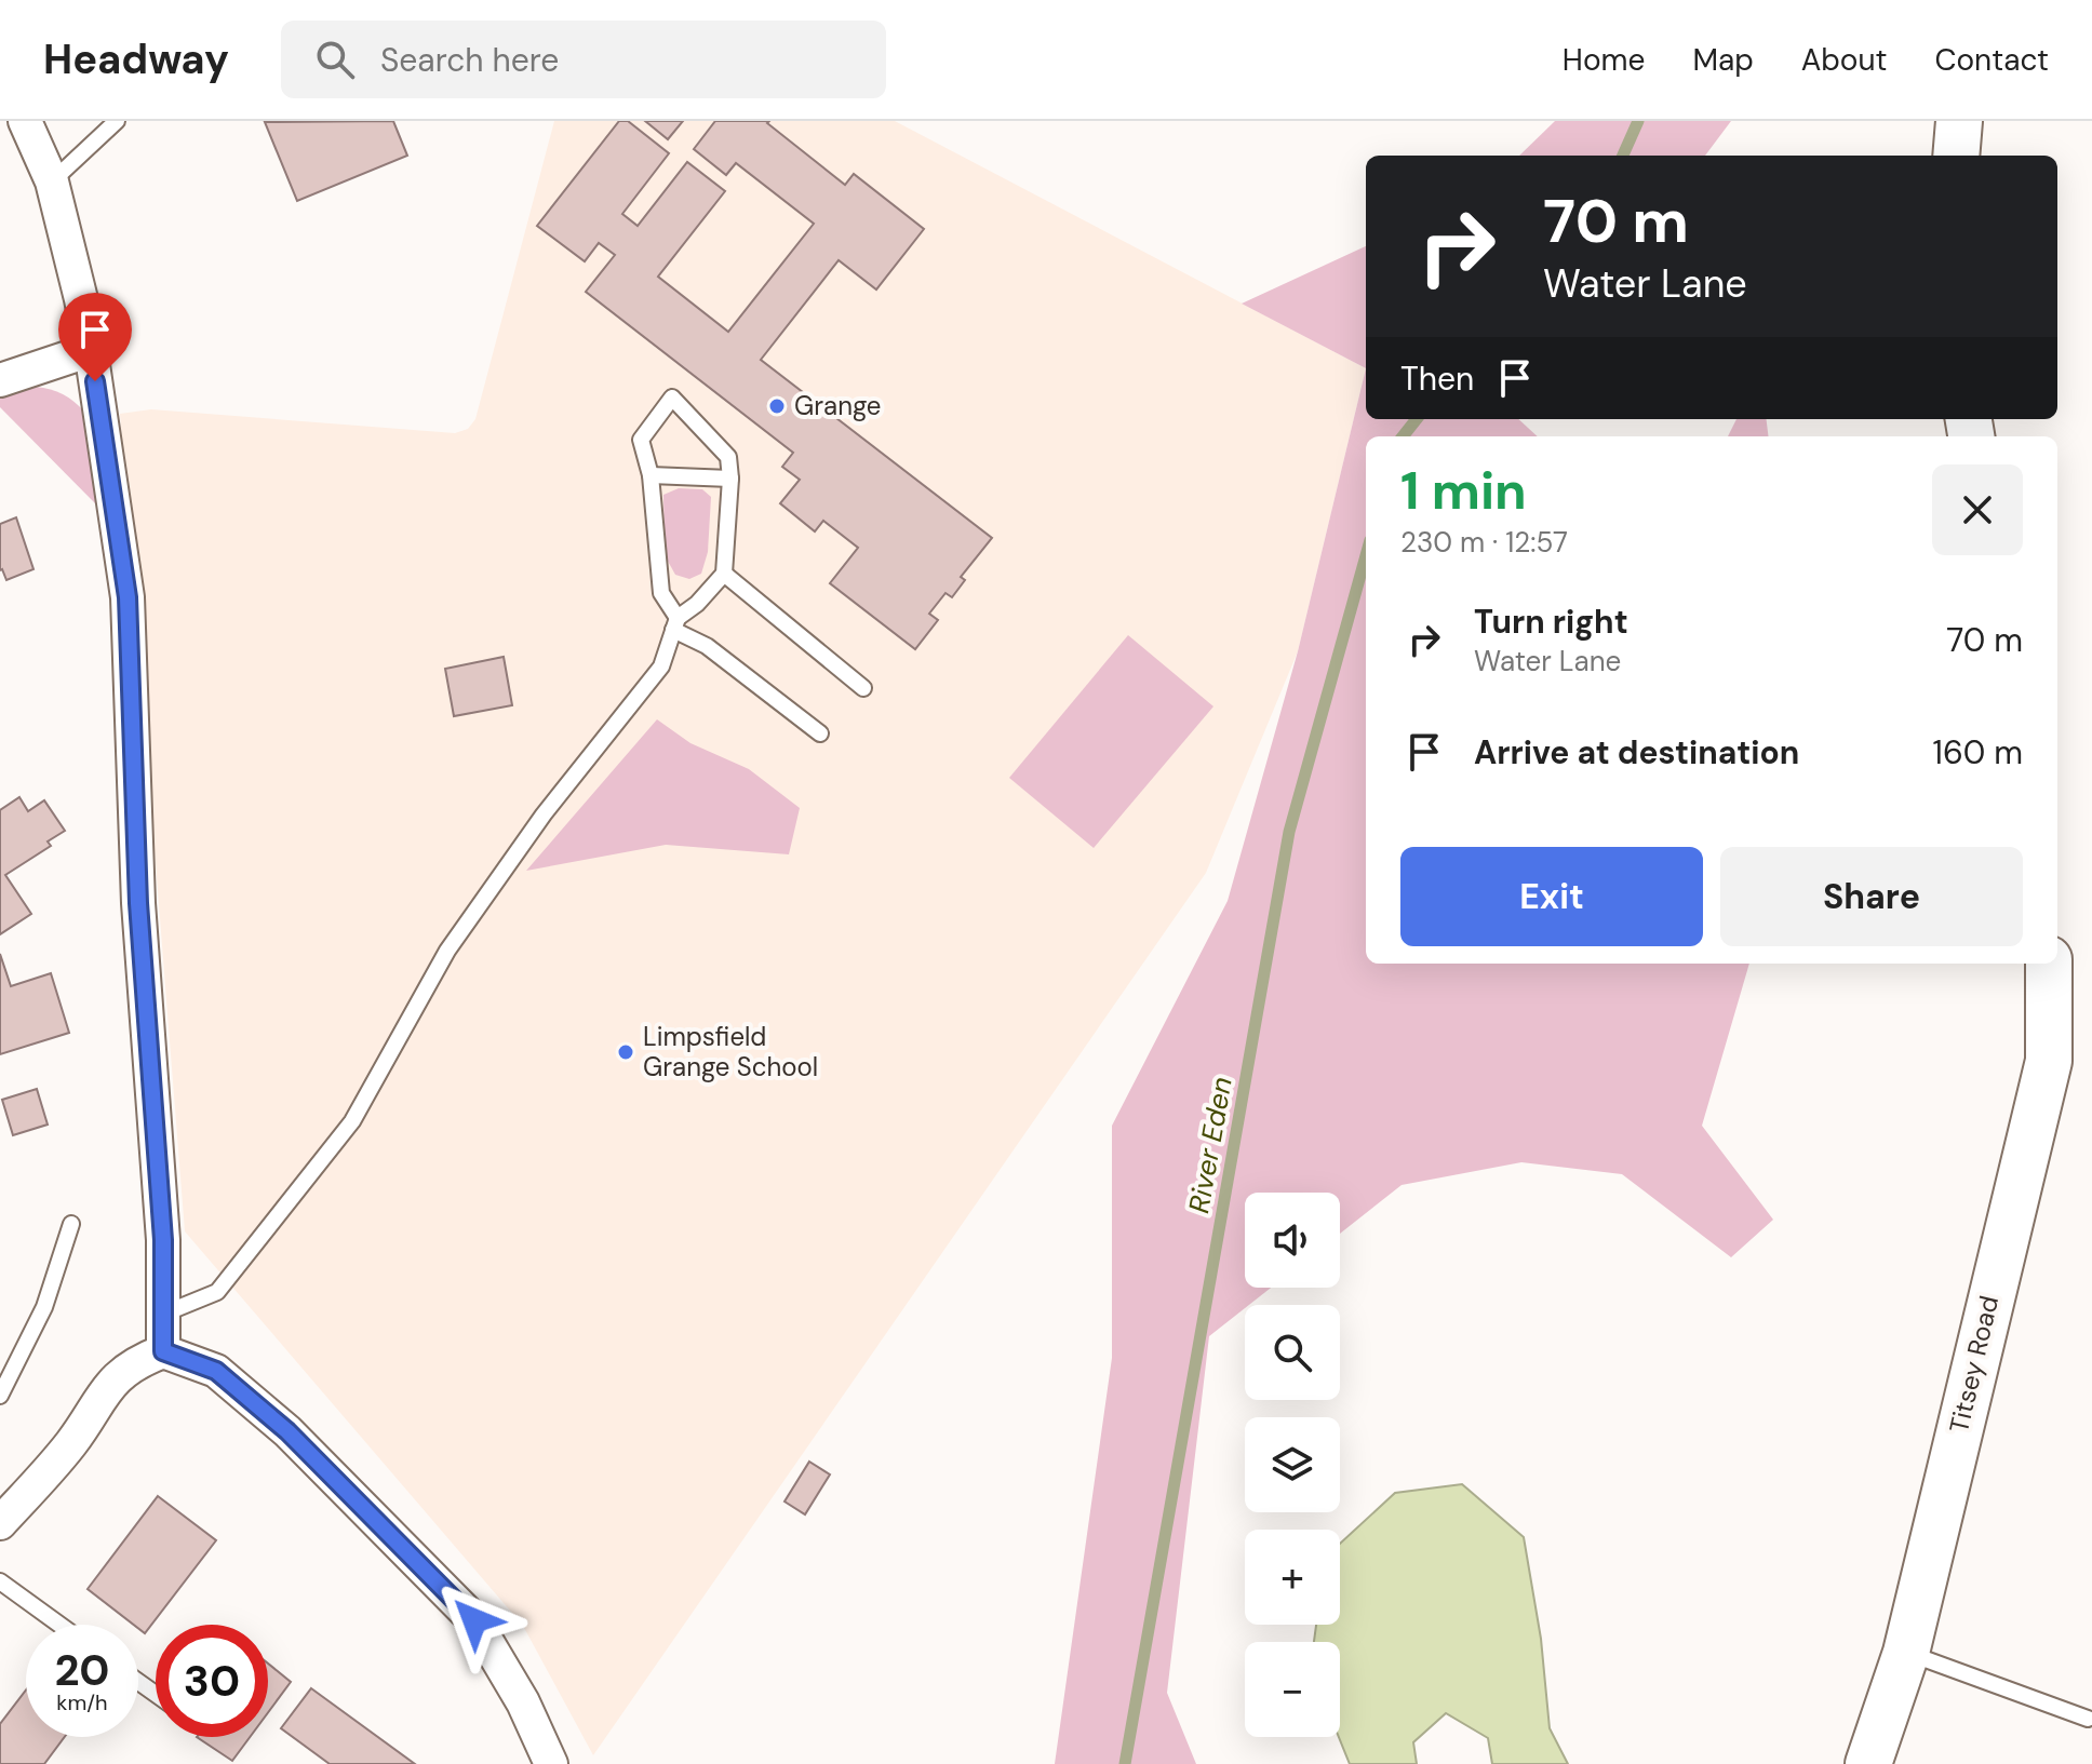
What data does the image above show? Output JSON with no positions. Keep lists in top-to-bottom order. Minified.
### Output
{"streets":{"main road":["Titsey Road"]},"water":["River Eden"],"places":["Grange","Limpsfield Grange School"],"page":{"header":"Headway","search":"Search here","nav":["Home","Map","About","Contact"],"turn":["70 m","Water Lane"],"then":"Then","heading":["1 min","230 m · 12:57"],"list":[{"name":"Turn right","note":"Water Lane","value":"70 m"},{"name":"Arrive at destination","value":"160 m"}],"buttons":["Exit","Share"],"map_buttons":["+","−"],"speed":"20 km/h","limit":"30"}}
